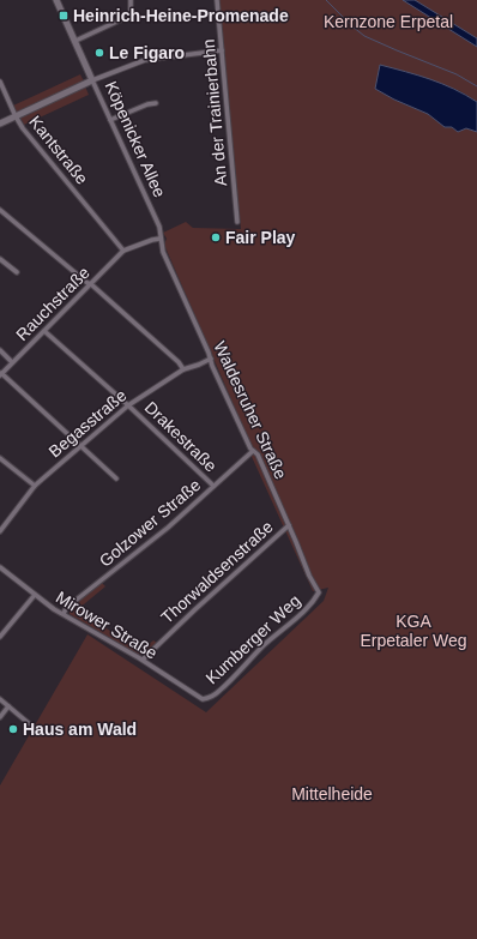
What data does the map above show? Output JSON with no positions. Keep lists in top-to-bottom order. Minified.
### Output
{"streets":{"street":["An der Trainierbahn","Köpenicker Allee","Kantstraße","Rauchstraße","Waldesruher Straße","Begasstraße","Drakestraße","Golzower Straße","Thorwaldsenstraße","Mirower Straße","Kumberger Weg"]},"crossings":[["Köpenicker Allee","Rauchstraße"],["Köpenicker Allee","Waldesruher Straße"],["Kantstraße","Rauchstraße"],["Rauchstraße","Waldesruher Straße"],["Rauchstraße","Drakestraße"],["Waldesruher Straße","Begasstraße"],["Waldesruher Straße","Golzower Straße"],["Waldesruher Straße","Thorwaldsenstraße"],["Waldesruher Straße","Kumberger Weg"],["Begasstraße","Drakestraße"],["Drakestraße","Golzower Straße"],["Golzower Straße","Mirower Straße"],["Thorwaldsenstraße","Mirower Straße"],["Mirower Straße","Kumberger Weg"]],"parks":["Kernzone Erpetal","KGA Erpetaler Weg","Mittelheide"],"places":{"transit":["Heinrich-Heine-Promenade"],"other":["Le Figaro","Fair Play","Haus am Wald"]}}
